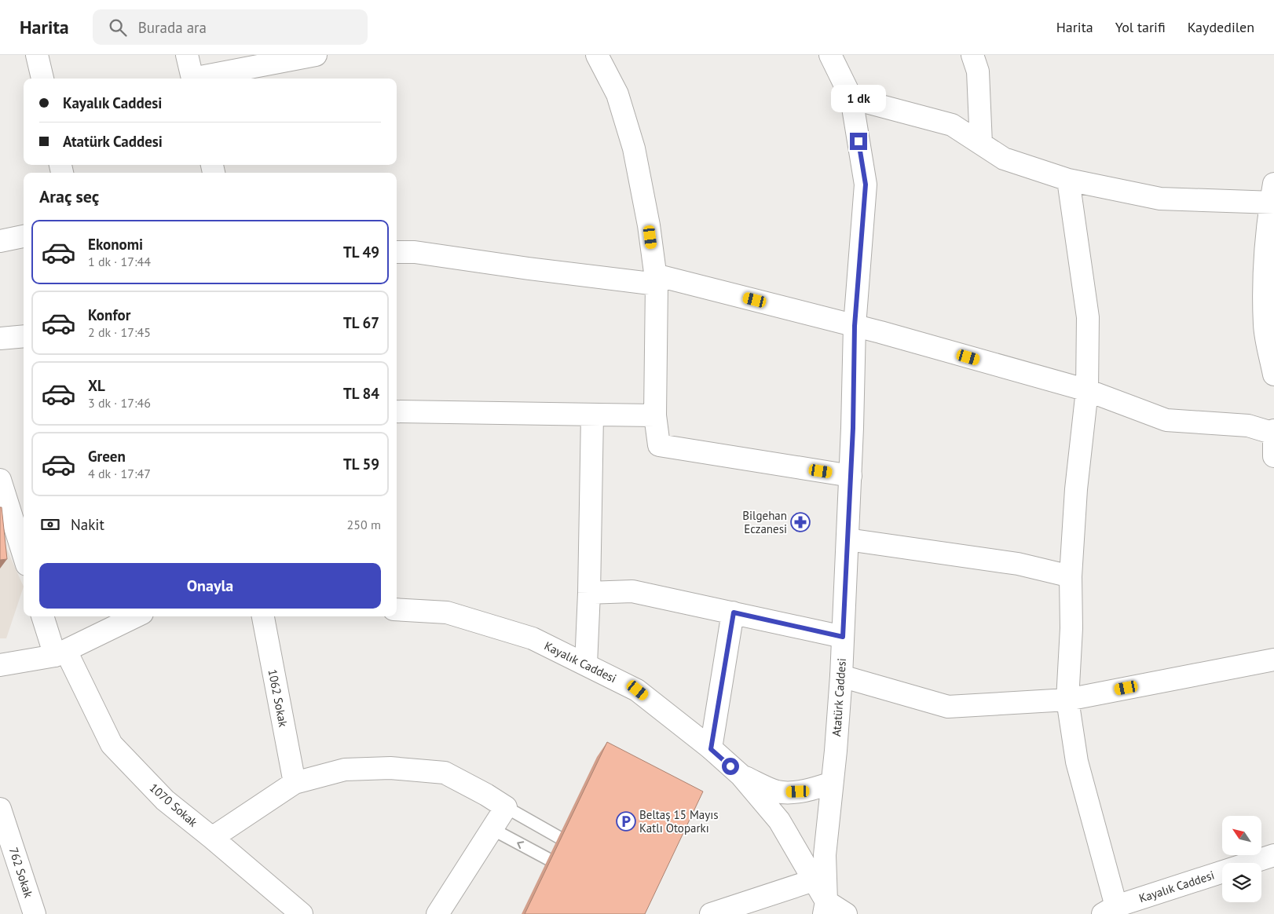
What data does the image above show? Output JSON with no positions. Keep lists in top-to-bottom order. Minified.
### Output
{"streets":{"street":["Kayalık Caddesi","Atatürk Caddesi","1062 Sokak","1070 Sokak","762 Sokak"]},"crossings":[["Kayalık Caddesi","Atatürk Caddesi"]],"places":{"pharmacy":["Bilgehan Eczanesi"],"parking":["Beltaş 15 Mayıs Katlı Otoparkı"]},"north":"top left","page":{"header":"Harita","search":"Burada ara","nav":["Harita","Yol tarifi","Kaydedilen"],"banner":["Kayalık Caddesi","Atatürk Caddesi"],"bubble":"1 dk","heading":"Araç seç","list":[{"name":"Ekonomi","note":"1 dk · 17:44","value":"TL 49"},{"name":"Konfor","note":"2 dk · 17:45","value":"TL 67"},{"name":"XL","note":"3 dk · 17:46","value":"TL 84"},{"name":"Green","note":"4 dk · 17:47","value":"TL 59"}],"pay":["Nakit","250 m"],"buttons":"Onayla"}}
